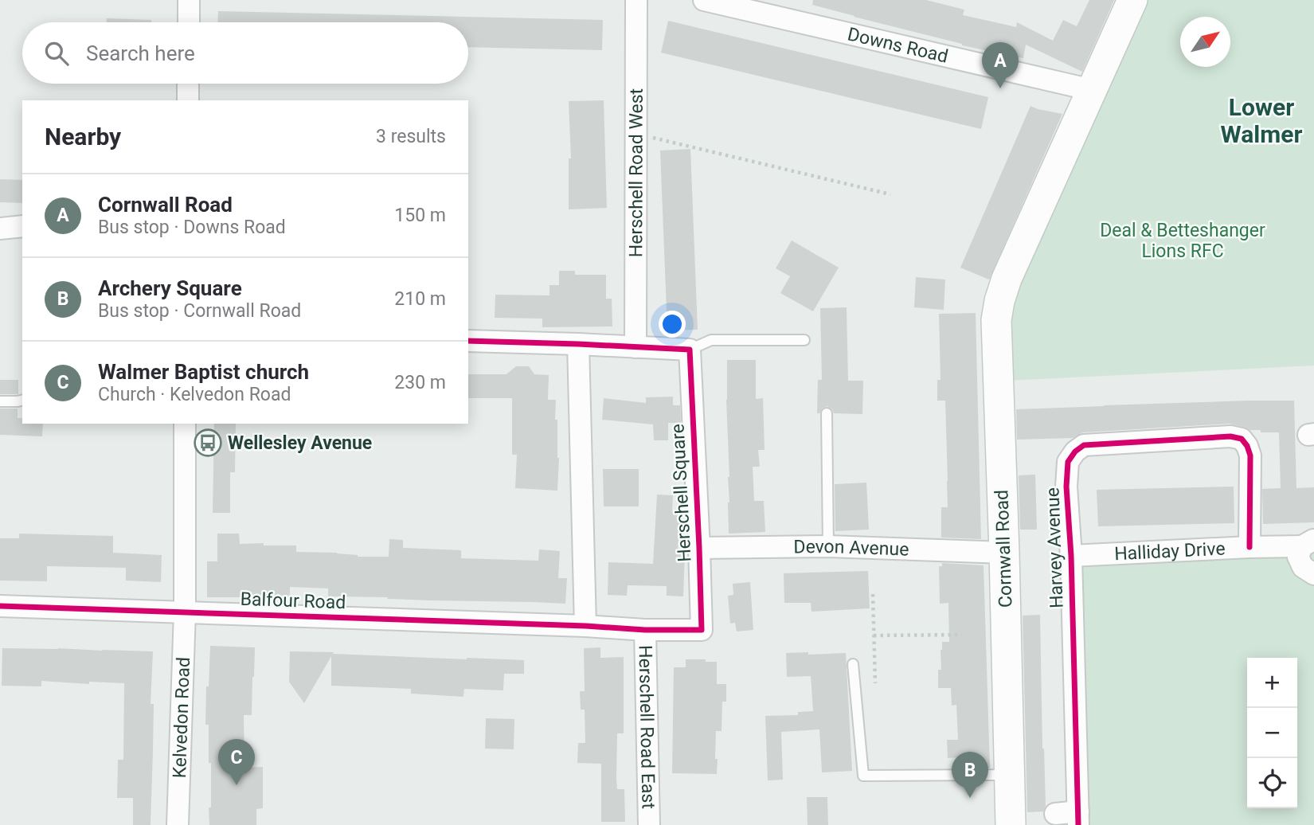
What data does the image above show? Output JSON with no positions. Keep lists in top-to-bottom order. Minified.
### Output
{"streets":{"main road":["Cornwall Road"],"street":["Downs Road","Herschell Road West","Herschell Square","Devon Avenue","Harvey Avenue","Halliday Drive","Balfour Road","Kelvedon Road","Herschell Road East"]},"crossings":[["Downs Road","Cornwall Road"],["Herschell Square","Devon Avenue"],["Herschell Square","Balfour Road"],["Herschell Square","Herschell Road East"],["Devon Avenue","Cornwall Road"],["Harvey Avenue","Halliday Drive"],["Balfour Road","Kelvedon Road"]],"districts":["Lower Walmer"],"parks":["Deal & Betteshanger Lions RFC"],"places":{"bus stop":["Wellesley Avenue"]},"north":"top right","page":{"search":"Search here","pins":["A","C","B"],"heading":["Nearby","3 results"],"list":[{"mark":"A","name":"Cornwall Road","note":"Bus stop · Downs Road","value":"150 m"},{"mark":"B","name":"Archery Square","note":"Bus stop · Cornwall Road","value":"210 m"},{"mark":"C","name":"Walmer Baptist church","note":"Church · Kelvedon Road","value":"230 m"}],"map_buttons":["+","−"]}}
